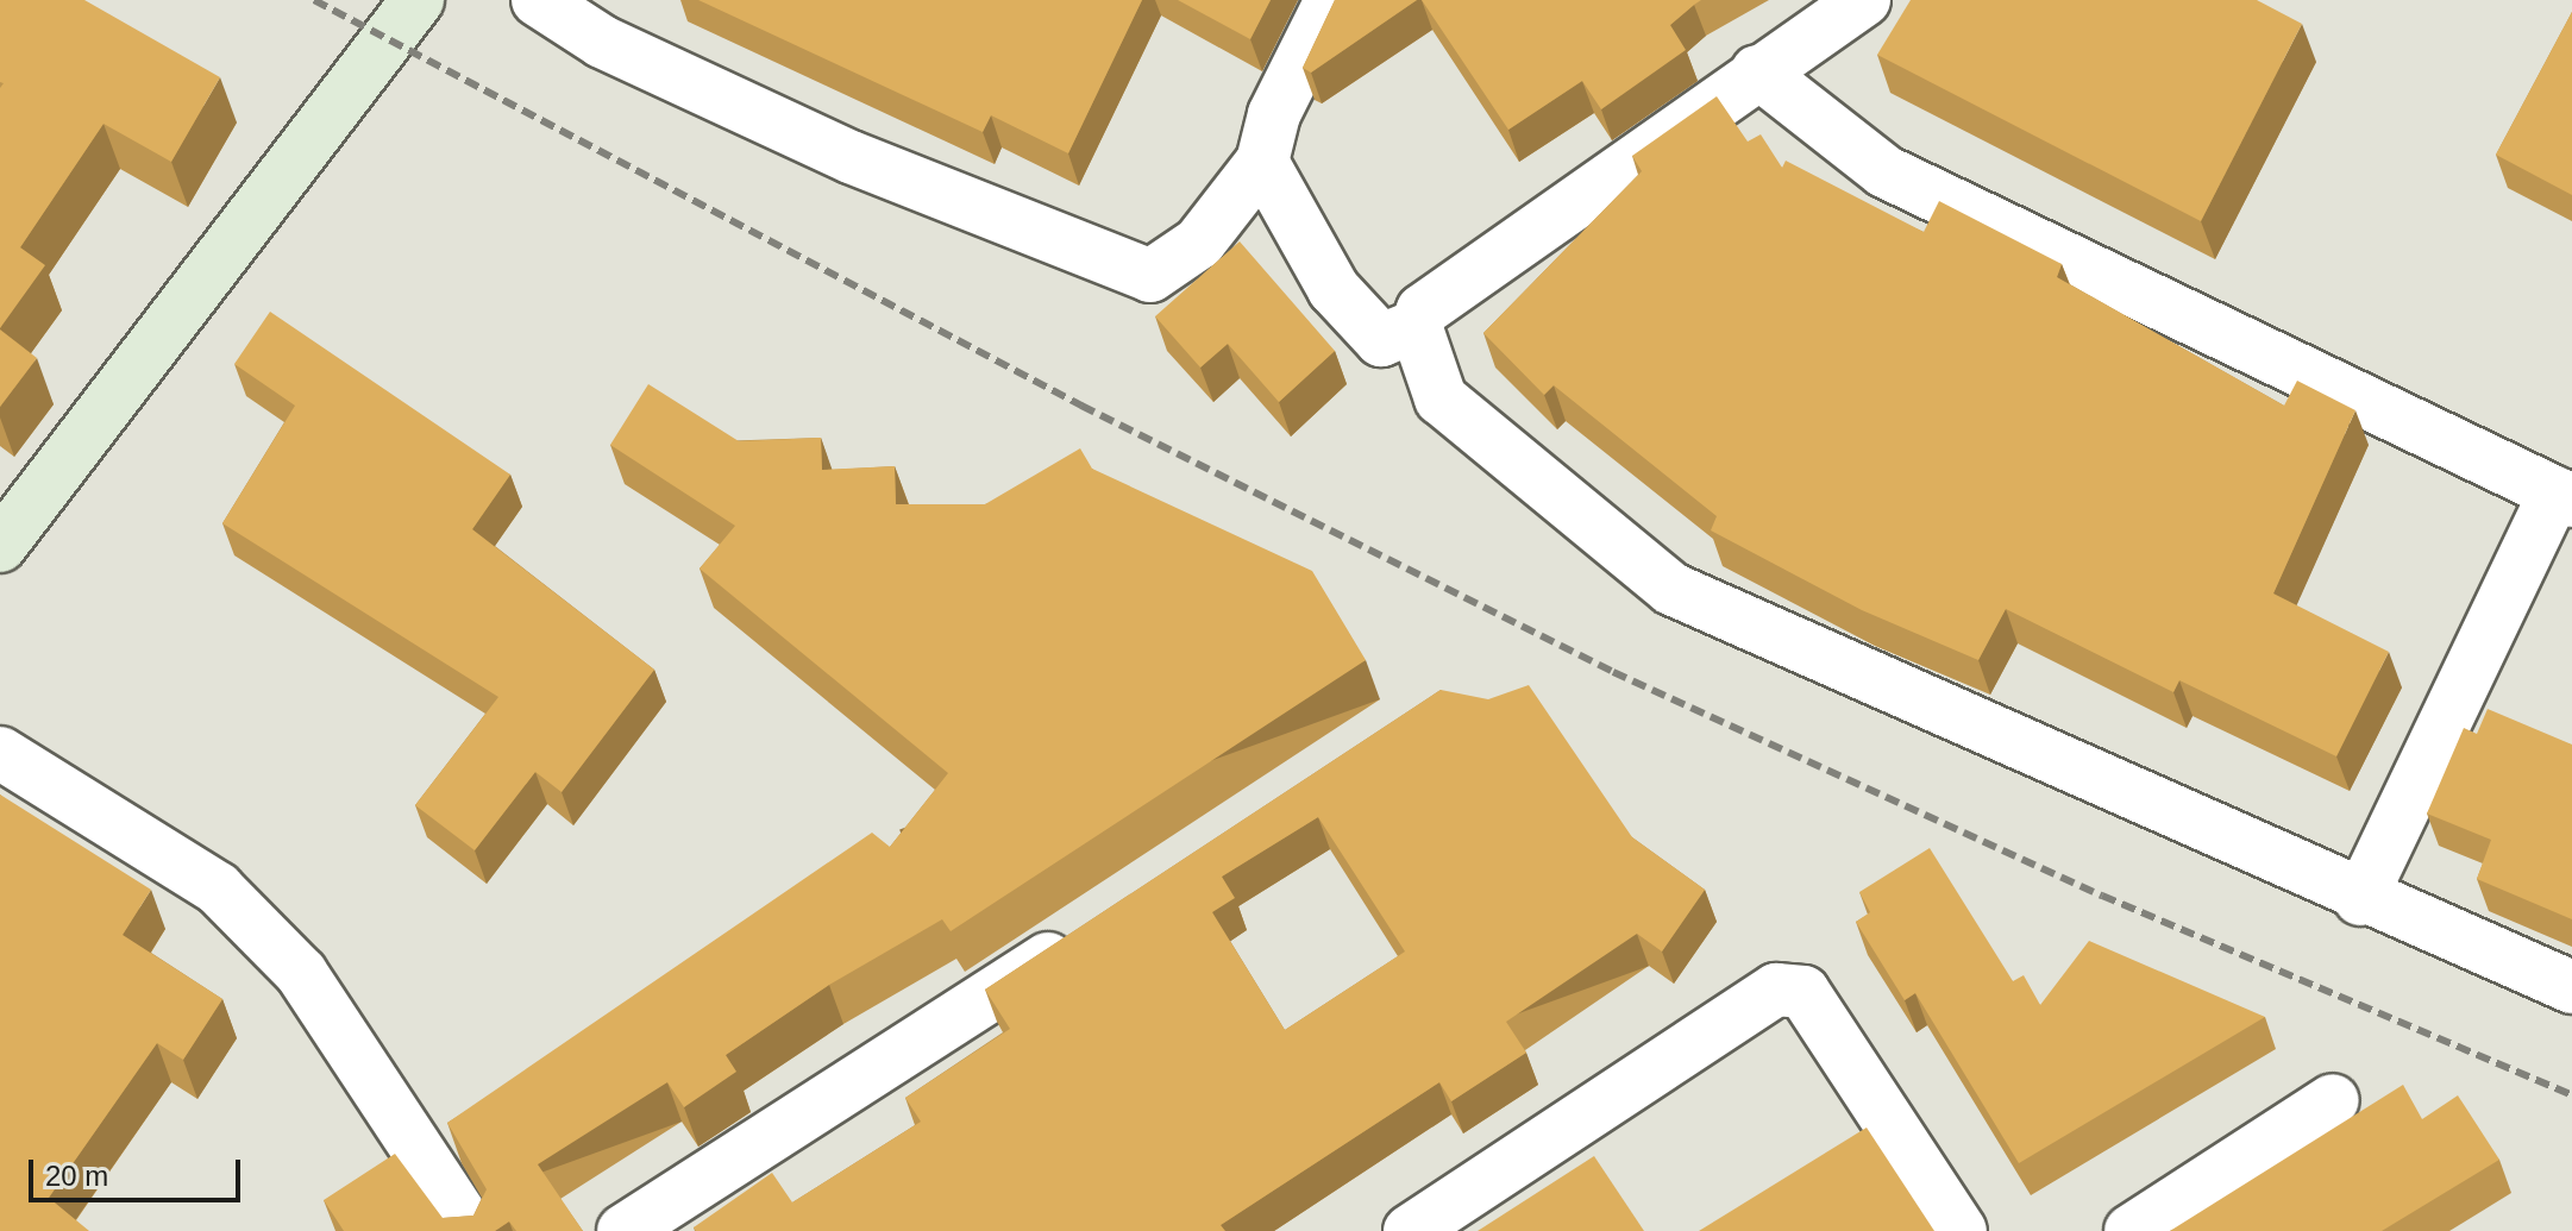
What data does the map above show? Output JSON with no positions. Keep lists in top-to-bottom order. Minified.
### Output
{"scale_bar":"20 m"}
